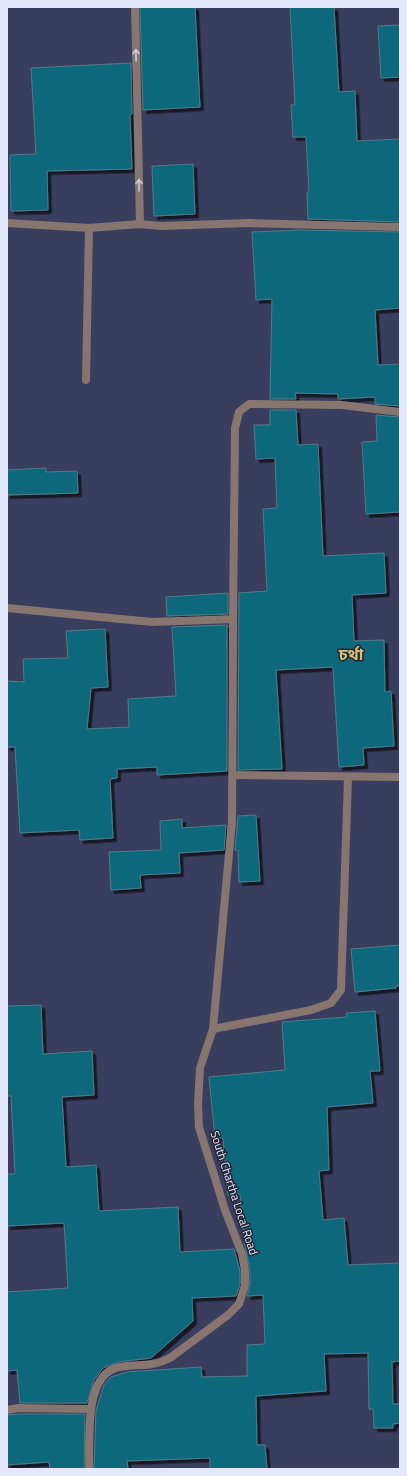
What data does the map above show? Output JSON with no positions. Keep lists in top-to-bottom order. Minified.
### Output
{"streets":{"street":["South Chartha Local Road"]},"districts":["চর্থা"]}
